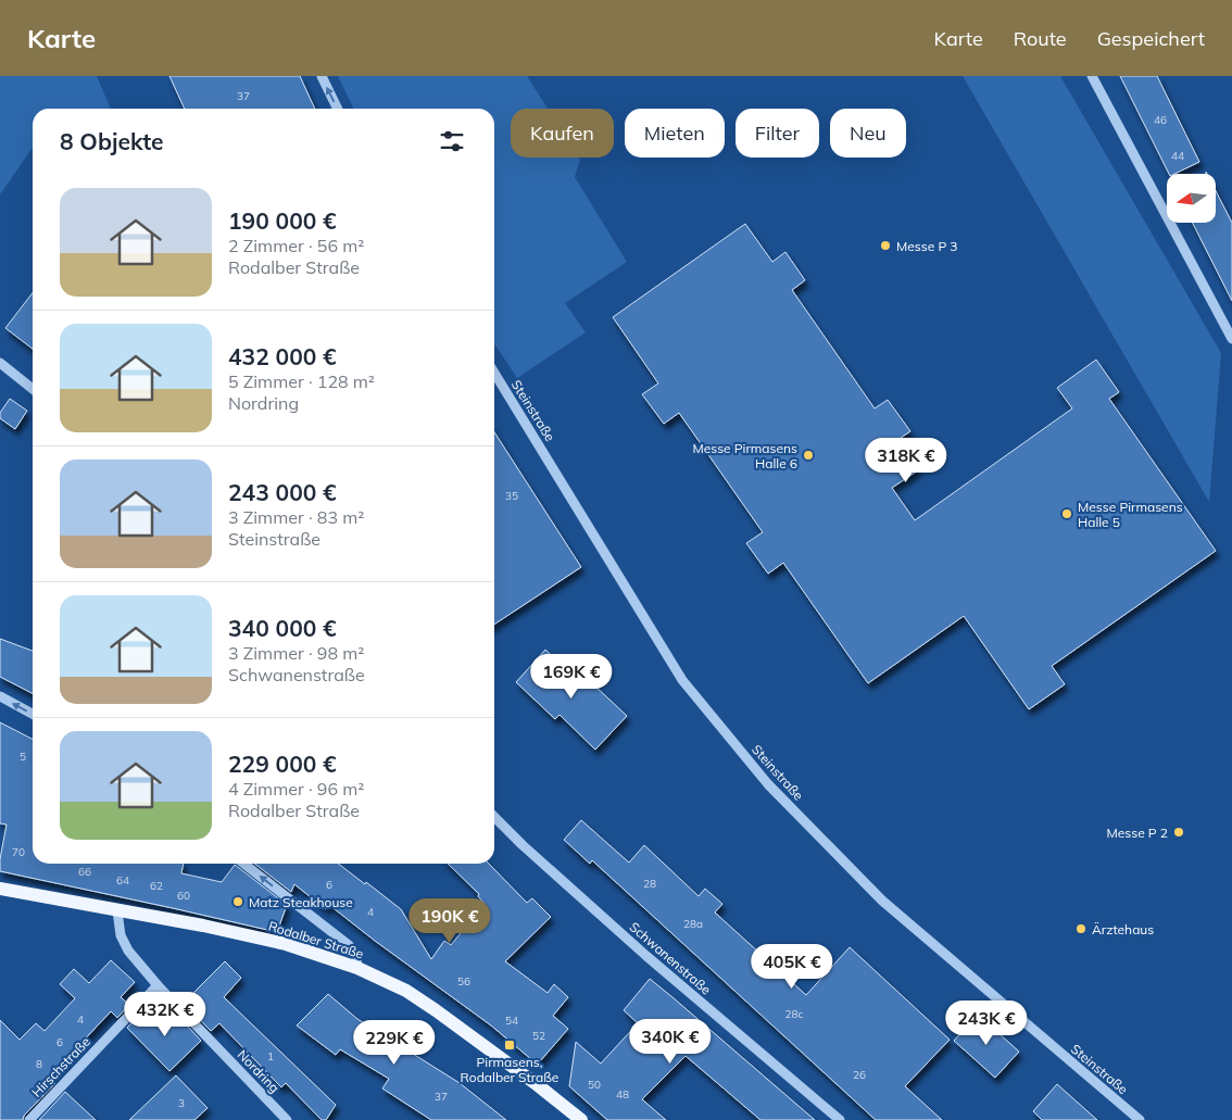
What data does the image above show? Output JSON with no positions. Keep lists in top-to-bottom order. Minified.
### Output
{"streets":{"main road":["Rodalber Straße"],"street":["Steinstraße","Schwanenstraße","Hirschstraße","Nordring"]},"crossings":[["Rodalber Straße","Nordring"],["Hirschstraße","Nordring"]],"places":{"other":["Messe P 3","Messe Pirmasens Halle 6","Messe Pirmasens Halle 5","Messe P 2","Matz Steakhouse","Ärztehaus"],"transit":["Pirmasens, Rodalber Straße"]},"house_numbers":["37","46","44","35","5","70","66","64","28","6","62","60","4","28a","56","28c","4","54","52","6","1","8","26","50","48","37","3"],"north":"left","page":{"header":"Karte","nav":["Karte","Route","Gespeichert"],"chip":["Kaufen","Mieten","Filter","Neu"],"heading":"8 Objekte","list":[{"name":"190 000 €","note":"2 Zimmer · 56 m² · Rodalber Straße"},{"name":"432 000 €","note":"5 Zimmer · 128 m² · Nordring"},{"name":"243 000 €","note":"3 Zimmer · 83 m² · Steinstraße"},{"name":"340 000 €","note":"3 Zimmer · 98 m² · Schwanenstraße"},{"name":"229 000 €","note":"4 Zimmer · 96 m² · Rodalber Straße"}],"price":["318K €","169K €","190K €","405K €","432K €","243K €","340K €","229K €"]}}
